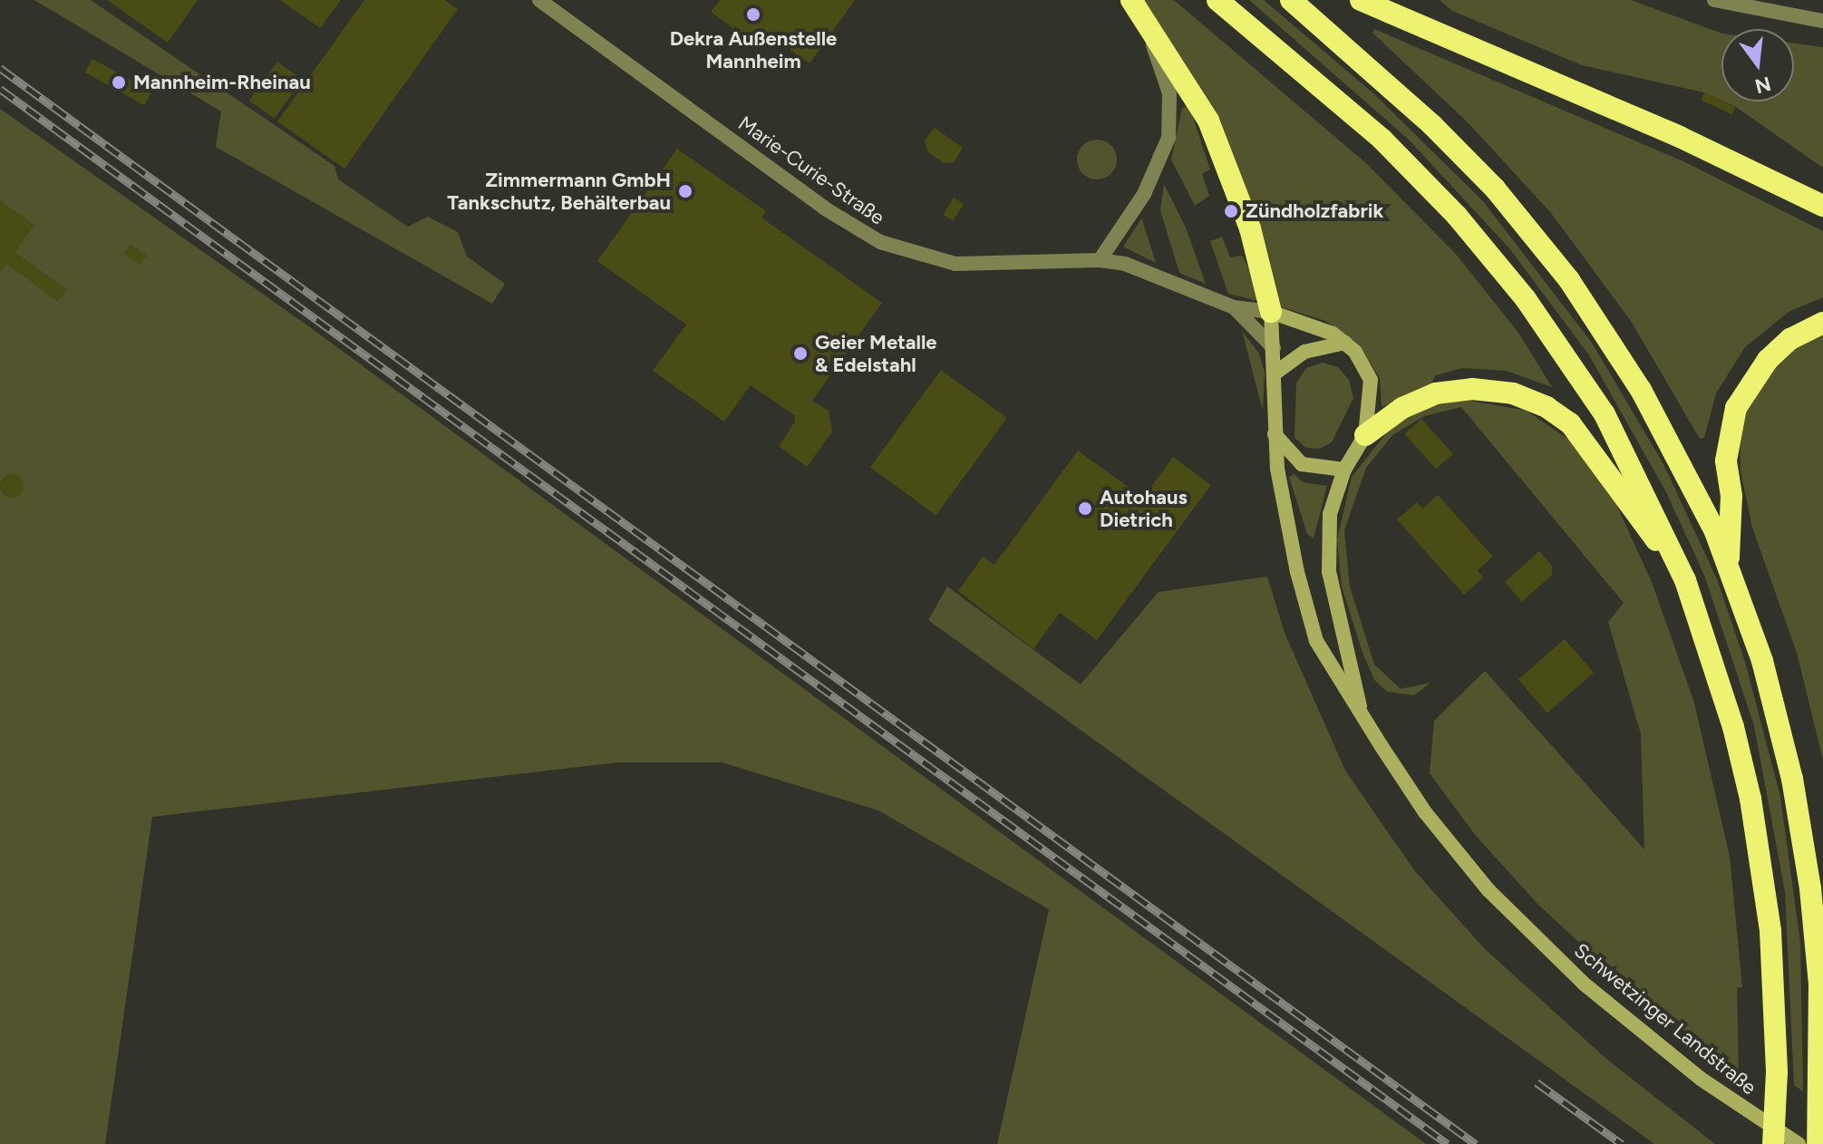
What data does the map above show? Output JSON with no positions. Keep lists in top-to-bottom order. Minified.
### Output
{"streets":{"main road":["Schwetzinger Landstraße"],"street":["Marie-Curie-Straße"]},"crossings":[["Marie-Curie-Straße","Schwetzinger Landstraße"]],"places":["Dekra Außenstelle Mannheim","Mannheim-Rheinau","Zimmermann GmbH Tankschutz, Behälterbau","Zündholzfabrik","Geier Metalle & Edelstahl","Autohaus Dietrich"],"north":"bottom"}
